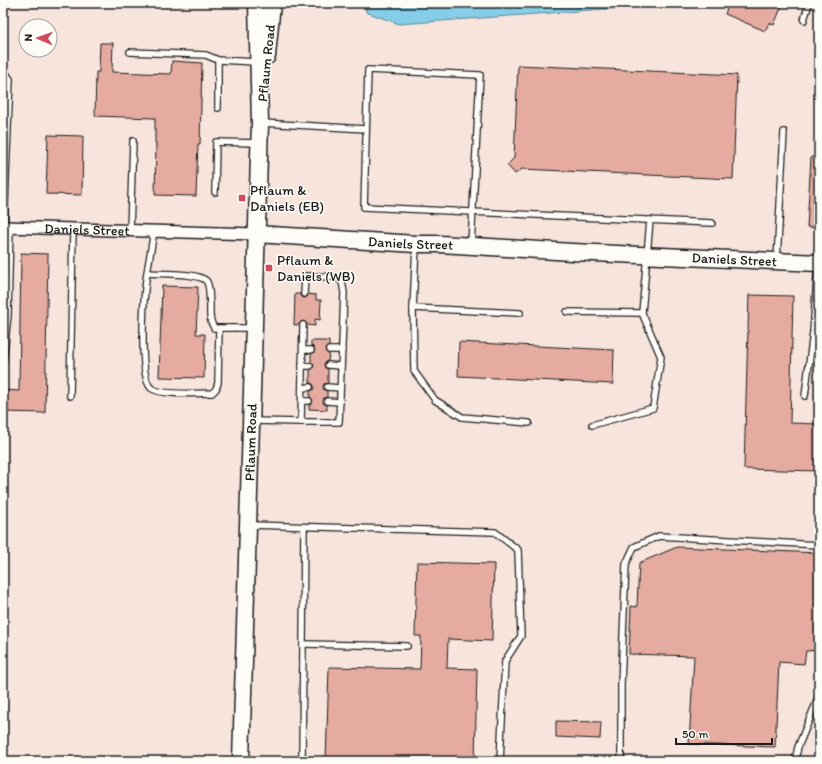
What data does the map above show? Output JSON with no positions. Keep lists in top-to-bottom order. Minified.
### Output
{"streets":{"street":["Pflaum Road","Daniels Street"]},"crossings":[["Pflaum Road","Daniels Street"]],"places":{"transit":["Pflaum & Daniels (EB)","Pflaum & Daniels (WB)"]},"scale_bar":"50 m","north":"left"}
